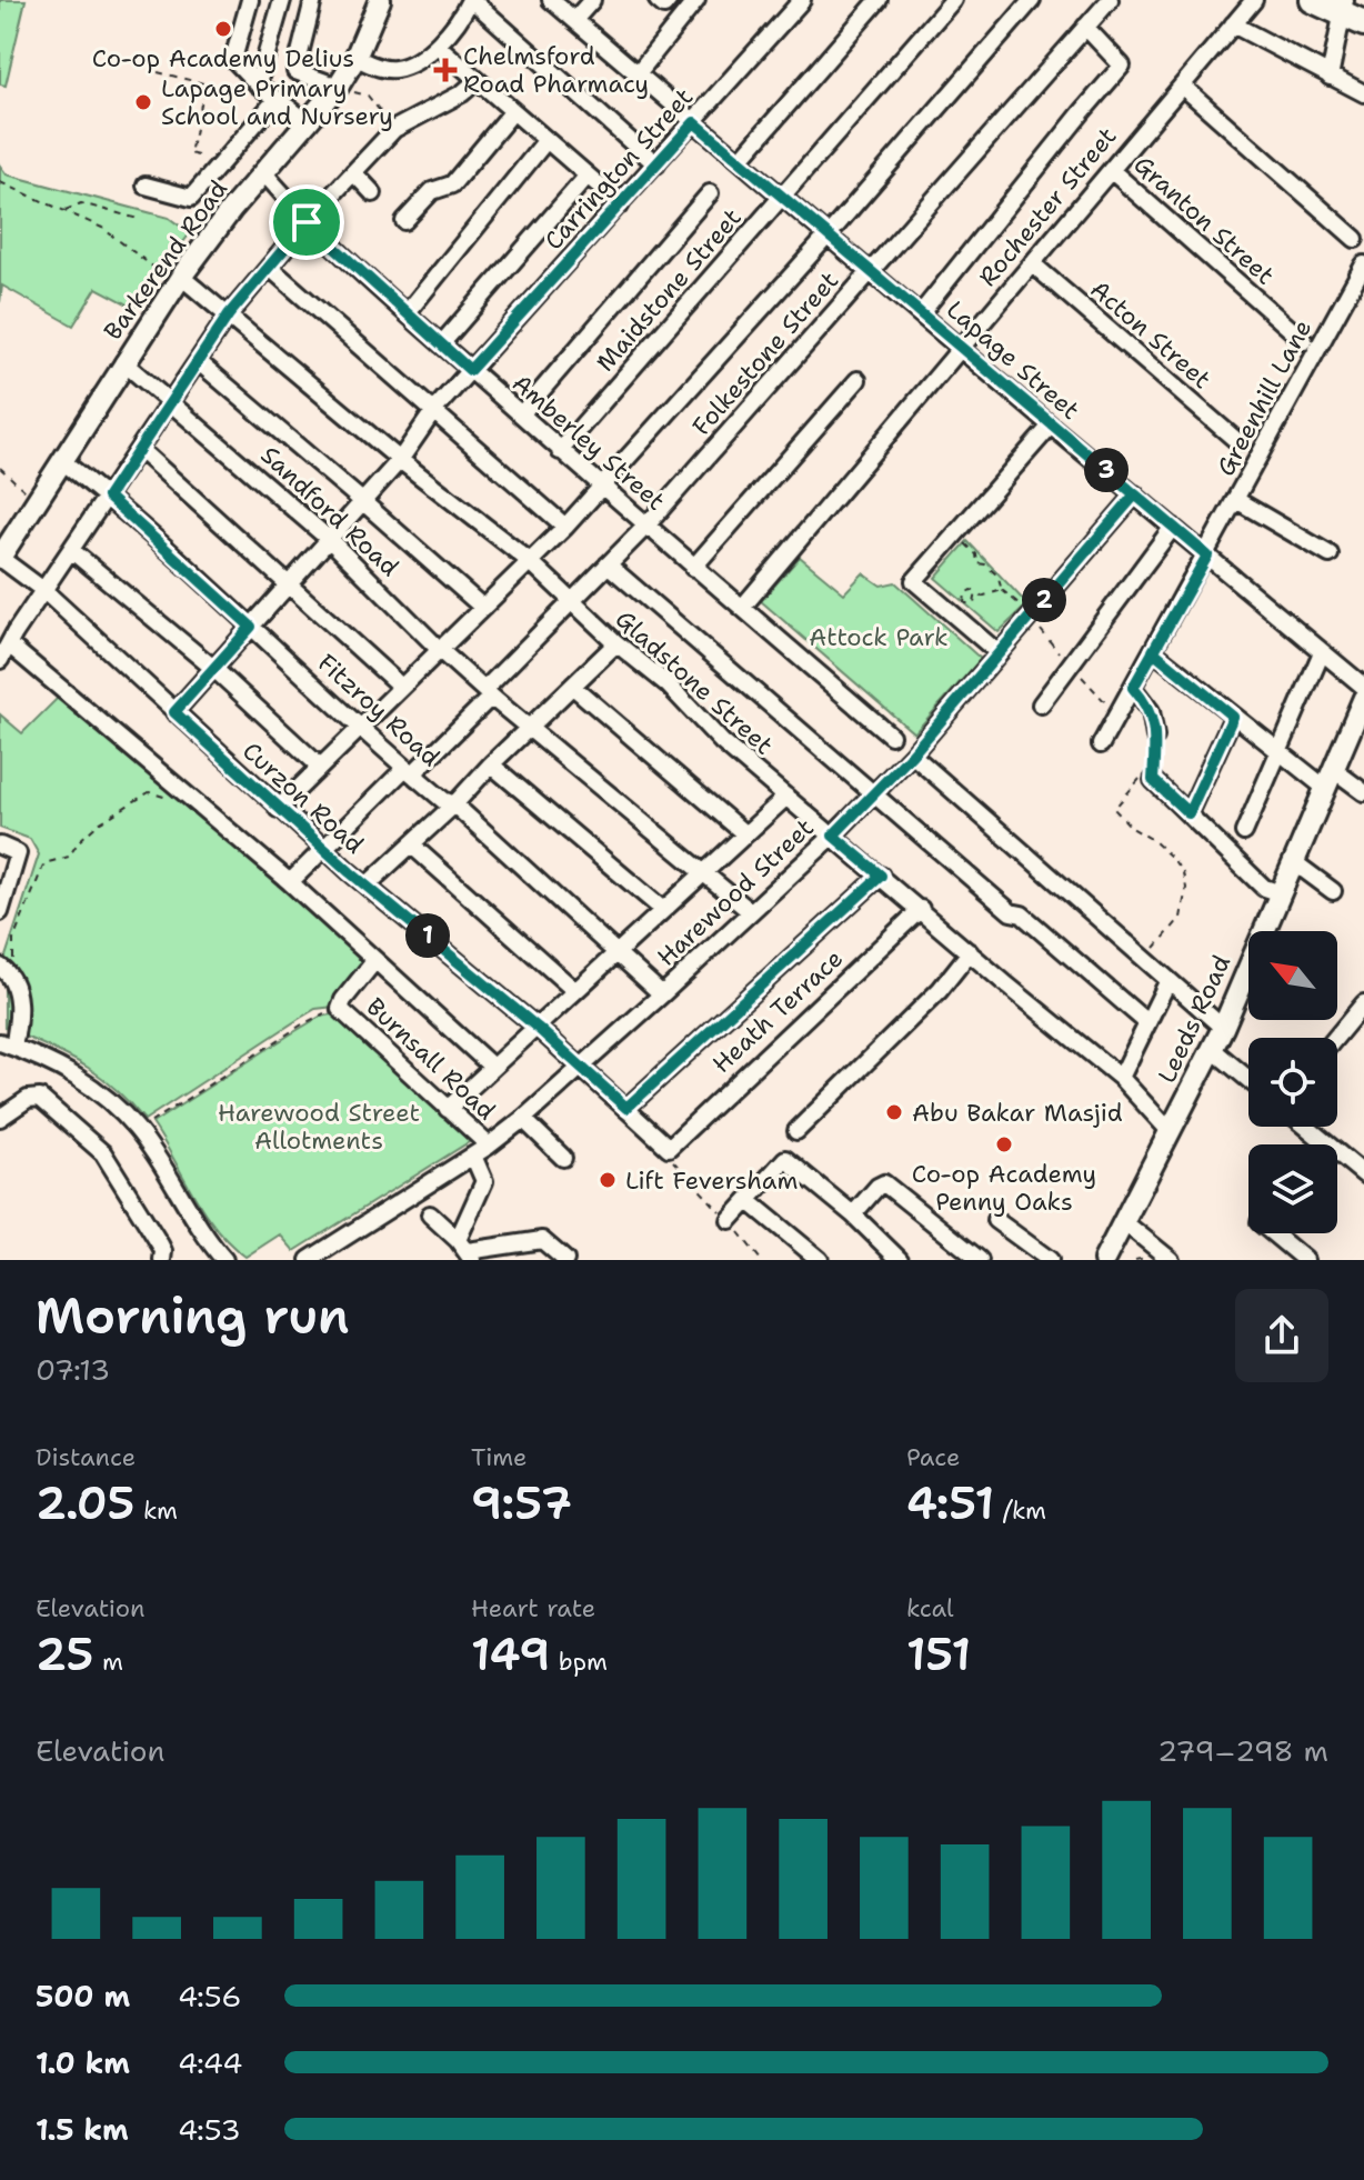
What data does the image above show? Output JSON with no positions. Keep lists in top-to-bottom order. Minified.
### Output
{"streets":{"main road":["Barkerend Road","Leeds Road"],"street":["Carrington Street","Rochester Street","Granton Street","Maidstone Street","Acton Street","Folkestone Street","Lapage Street","Greenhill Lane","Amberley Street","Sandford Road","Gladstone Street","Fitzroy Road","Curzon Road","Harewood Street","Heath Terrace","Burnsall Road"]},"crossings":[["Carrington Street","Lapage Street"],["Carrington Street","Amberley Street"],["Carrington Street","Sandford Road"],["Carrington Street","Gladstone Street"],["Carrington Street","Fitzroy Road"],["Carrington Street","Curzon Road"],["Rochester Street","Granton Street"],["Rochester Street","Acton Street"],["Rochester Street","Lapage Street"],["Rochester Street","Amberley Street"],["Barkerend Road","Amberley Street"],["Barkerend Road","Sandford Road"],["Barkerend Road","Gladstone Street"],["Barkerend Road","Fitzroy Road"],["Barkerend Road","Curzon Road"],["Maidstone Street","Lapage Street"],["Maidstone Street","Amberley Street"],["Folkestone Street","Lapage Street"],["Folkestone Street","Amberley Street"],["Folkestone Street","Sandford Road"],["Folkestone Street","Gladstone Street"],["Folkestone Street","Fitzroy Road"],["Folkestone Street","Curzon Road"],["Lapage Street","Greenhill Lane"],["Lapage Street","Harewood Street"],["Sandford Road","Harewood Street"],["Gladstone Street","Harewood Street"],["Gladstone Street","Heath Terrace"],["Gladstone Street","Leeds Road"],["Fitzroy Road","Harewood Street"],["Curzon Road","Harewood Street"],["Curzon Road","Heath Terrace"],["Harewood Street","Burnsall Road"]],"parks":["Attock Park","Harewood Street Allotments"],"places":{"other":["Co-op Academy Delius","Lapage Primary School and Nursery","Abu Bakar Masjid","Co-op Academy Penny Oaks","Lift Feversham"],"health":["Chelmsford Road Pharmacy"]},"north":"top left","page":{"pins":["3","2","1"],"heading":["Morning run","07:13"],"stats":[["Distance","2.05 km"],["Time","9:57"],["Pace","4:51 /km"],["Elevation","25 m"],["Heart rate","149 bpm"],["kcal","151"]],"chart":["Elevation","279–298 m"],"list":[{"name":"500 m","note":"4:56"},{"name":"1.0 km","note":"4:44"},{"name":"1.5 km","note":"4:53"}]}}
